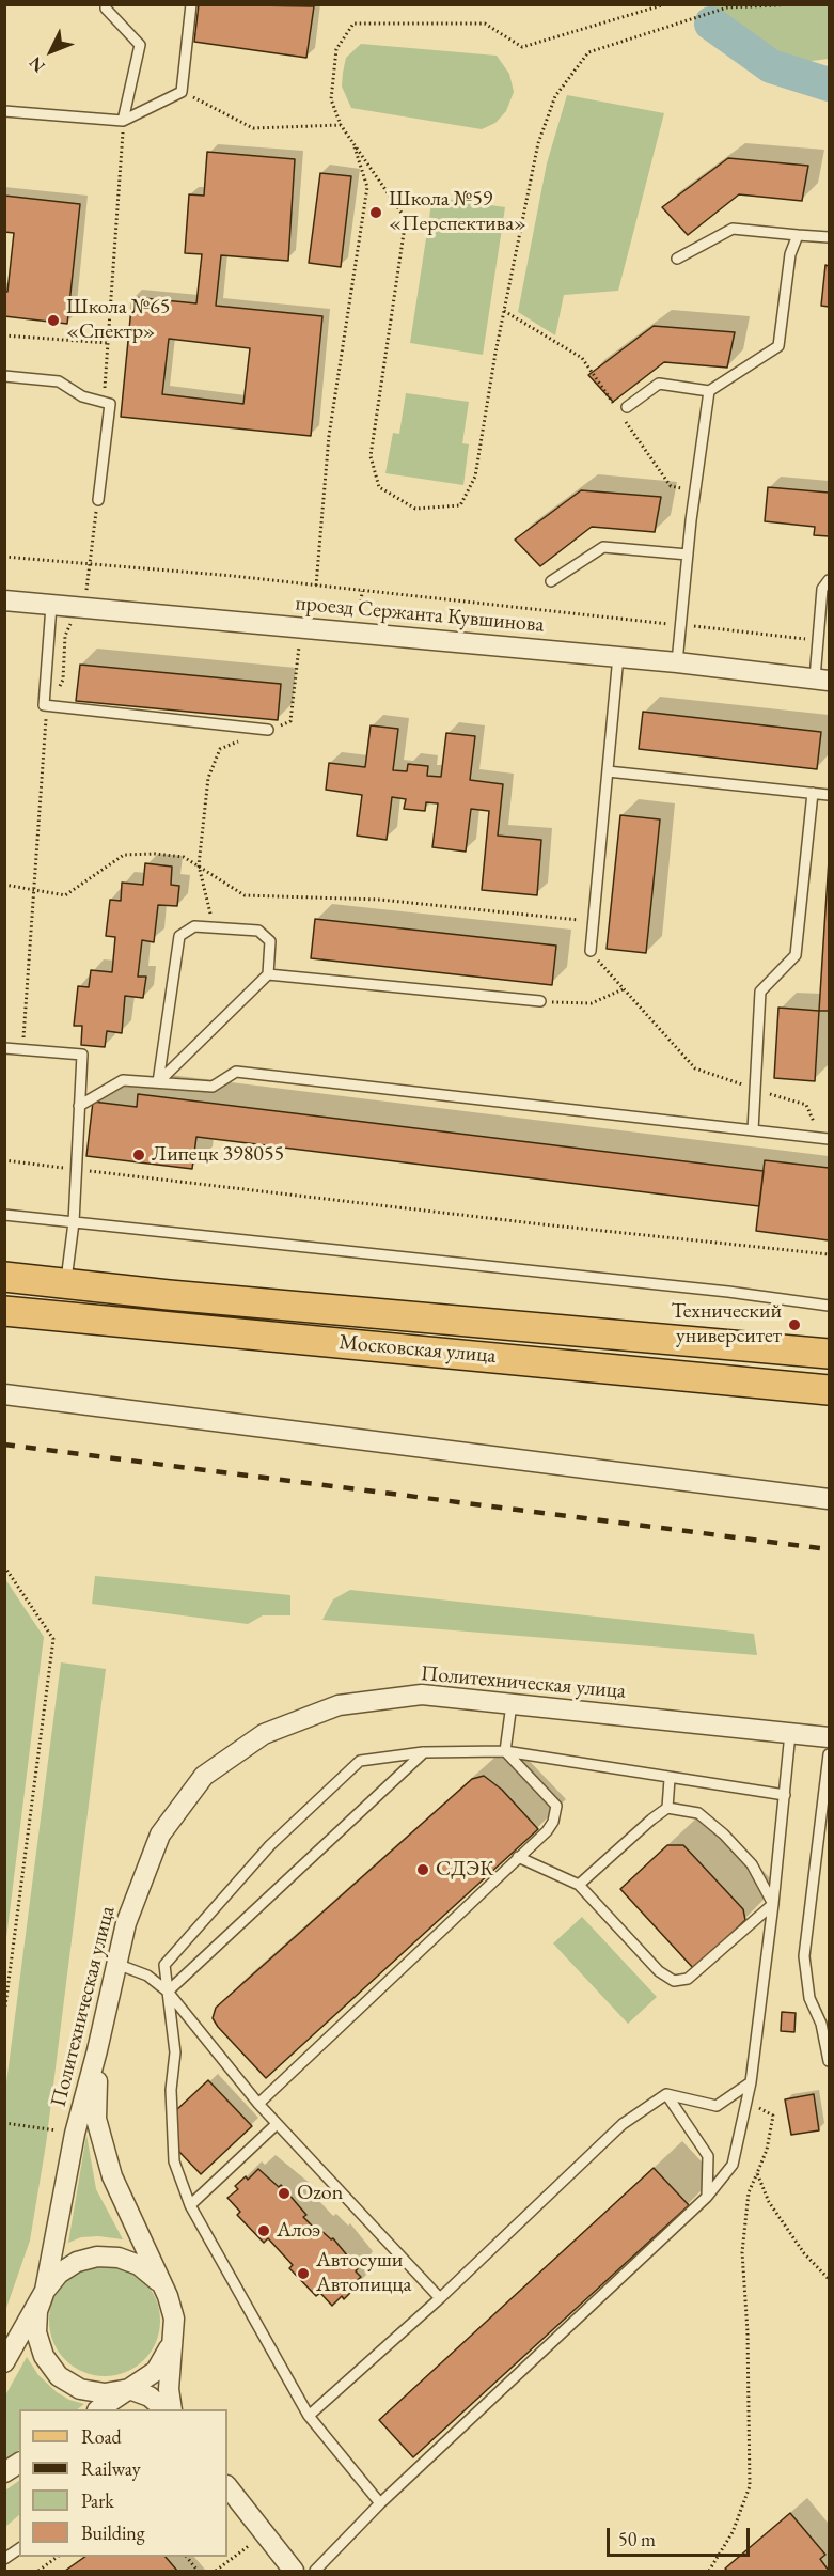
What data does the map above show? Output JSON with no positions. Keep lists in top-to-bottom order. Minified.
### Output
{"streets":{"main road":["Московская улица"],"street":["проезд Сержанта Кувшинова","Политехническая улица"]},"places":["Школа №59 «Перспектива»","Школа №65 «Спектр»","Липецк 398055","Технический университет","СДЭК","Ozon","Алоэ","Автосуши Автопицца"],"legend":["Road","Railway","Park","Building"],"scale_bar":"50 m","north":"bottom left"}
